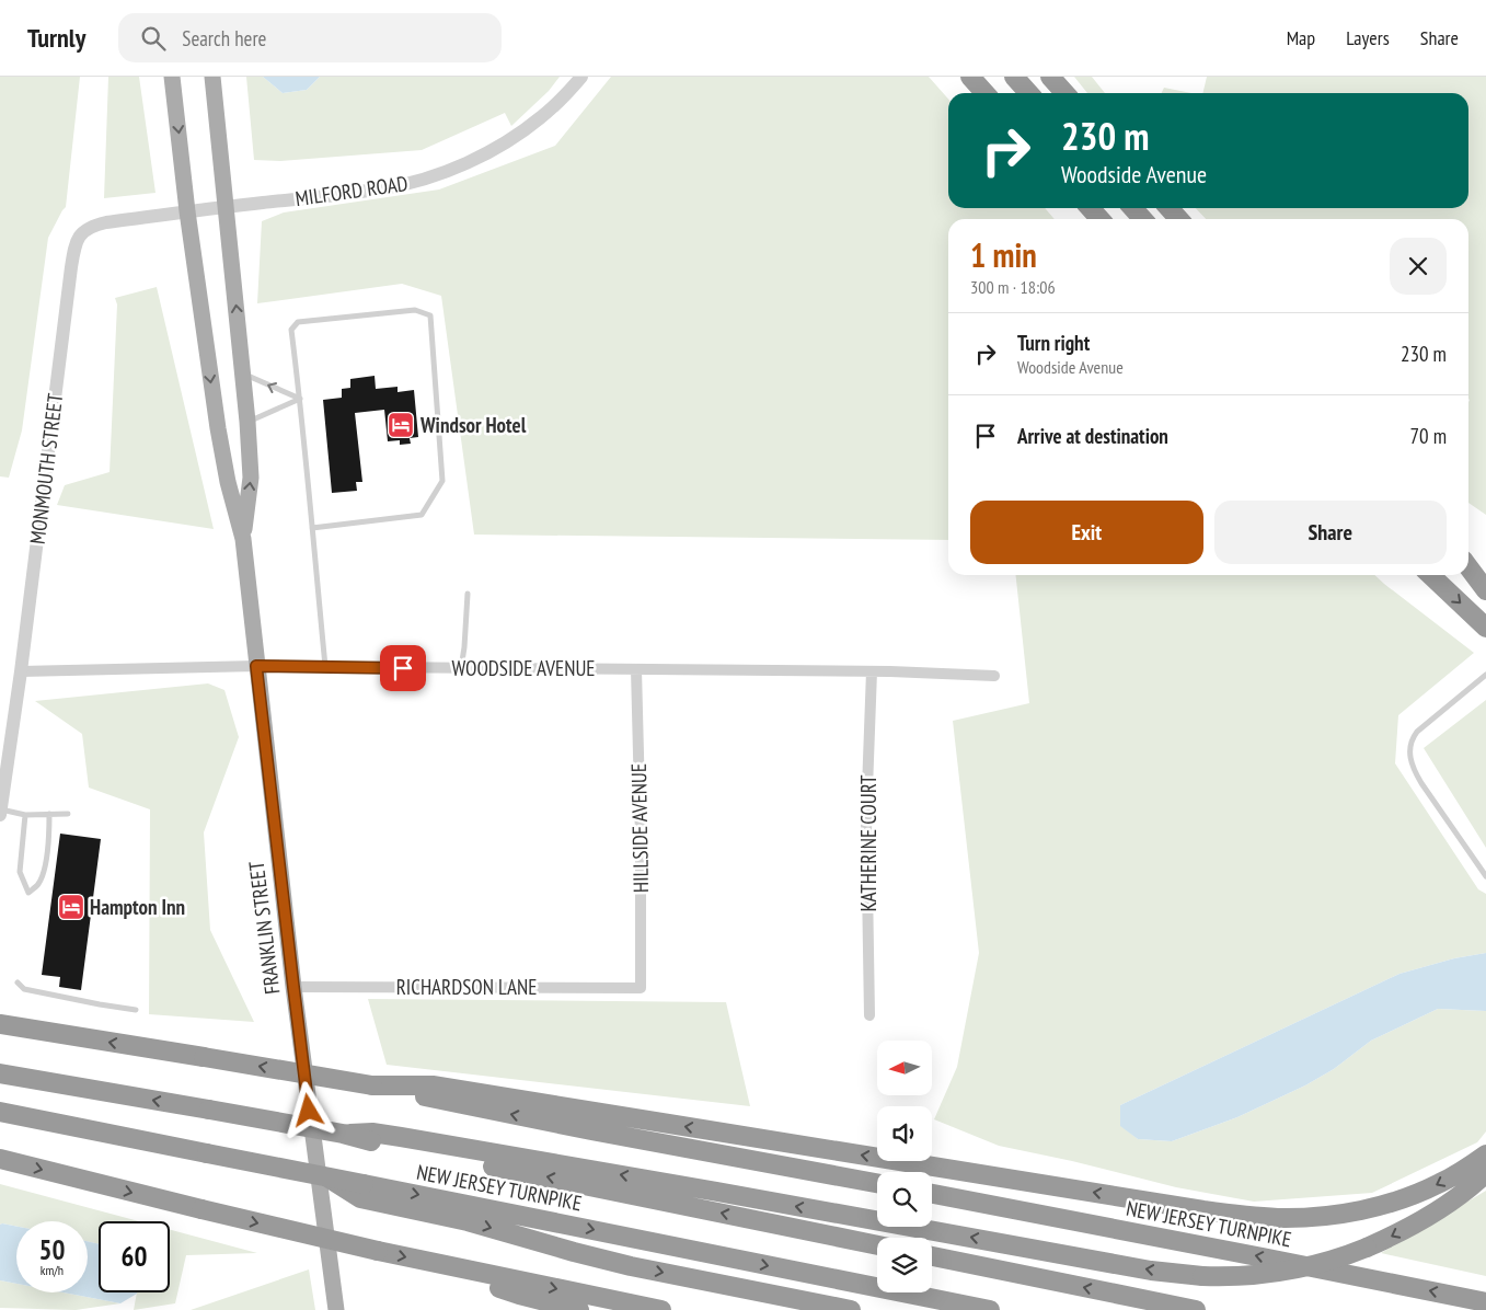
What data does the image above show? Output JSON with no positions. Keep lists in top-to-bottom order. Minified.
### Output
{"streets":{"highway":["NEW JERSEY TURNPIKE"],"main road":["FRANKLIN STREET"],"street":["MILFORD ROAD","MONMOUTH STREET","WOODSIDE AVENUE","HILLSIDE AVENUE","KATHERINE COURT","RICHARDSON LANE"]},"crossings":[["MILFORD ROAD","MONMOUTH STREET"],["MONMOUTH STREET","WOODSIDE AVENUE"],["WOODSIDE AVENUE","HILLSIDE AVENUE"],["WOODSIDE AVENUE","KATHERINE COURT"],["WOODSIDE AVENUE","FRANKLIN STREET"],["HILLSIDE AVENUE","RICHARDSON LANE"],["FRANKLIN STREET","RICHARDSON LANE"]],"places":{"hotel":["Windsor Hotel","Hampton Inn"]},"north":"left","page":{"header":"Turnly","search":"Search here","nav":["Map","Layers","Share"],"turn":["230 m","Woodside Avenue"],"heading":["1 min","300 m · 18:06"],"list":[{"name":"Turn right","note":"Woodside Avenue","value":"230 m"},{"name":"Arrive at destination","value":"70 m"}],"buttons":["Exit","Share"],"speed":"50 km/h","limit":"60"}}
